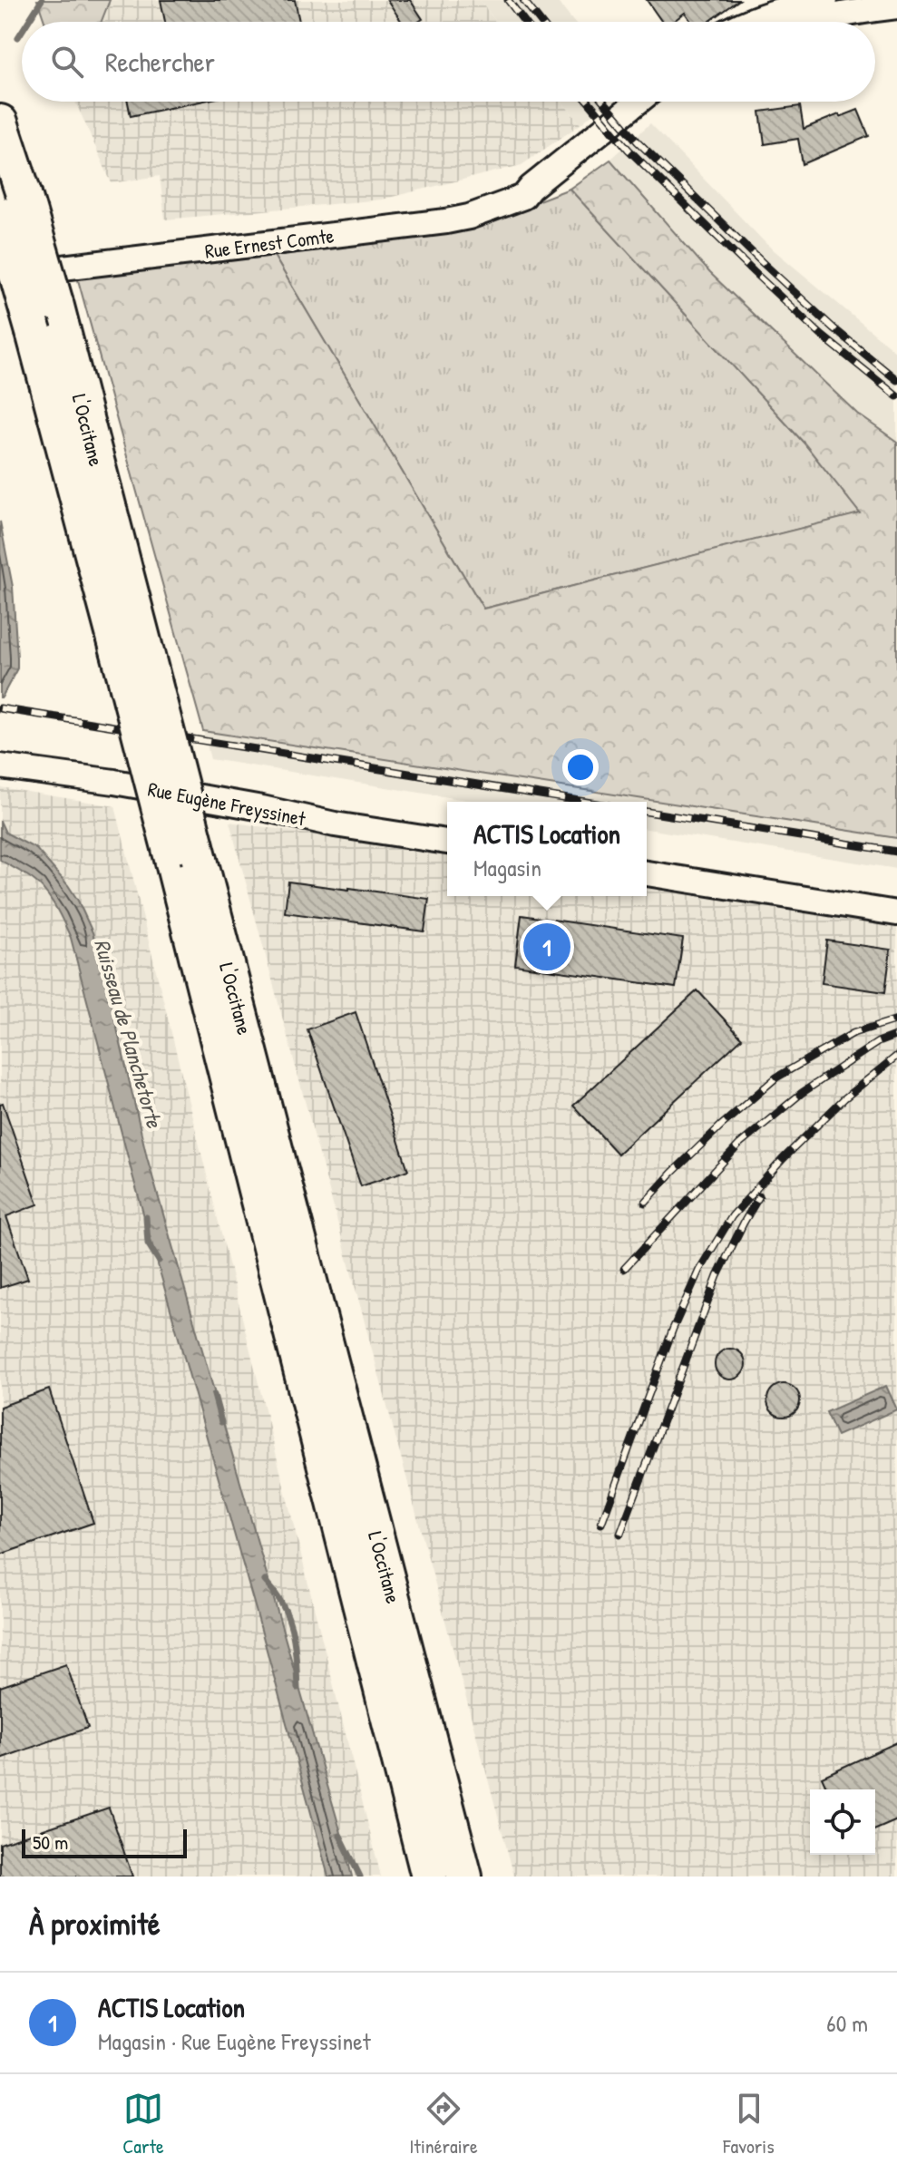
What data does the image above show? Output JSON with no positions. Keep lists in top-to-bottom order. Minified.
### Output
{"streets":{"highway":["L'Occitane"],"street":["Rue Ernest Comte","Rue Eugène Freyssinet"]},"water":["Ruisseau de Planchetorte"],"scale_bar":"50 m","page":{"search":"Rechercher","popup":["ACTIS Location","Magasin"],"pins":"1","scale":"50 m","heading":"À proximité","list":[{"mark":"1","name":"ACTIS Location","note":"Magasin · Rue Eugène Freyssinet","value":"60 m"}],"nav":["Carte","Itinéraire","Favoris"]}}
